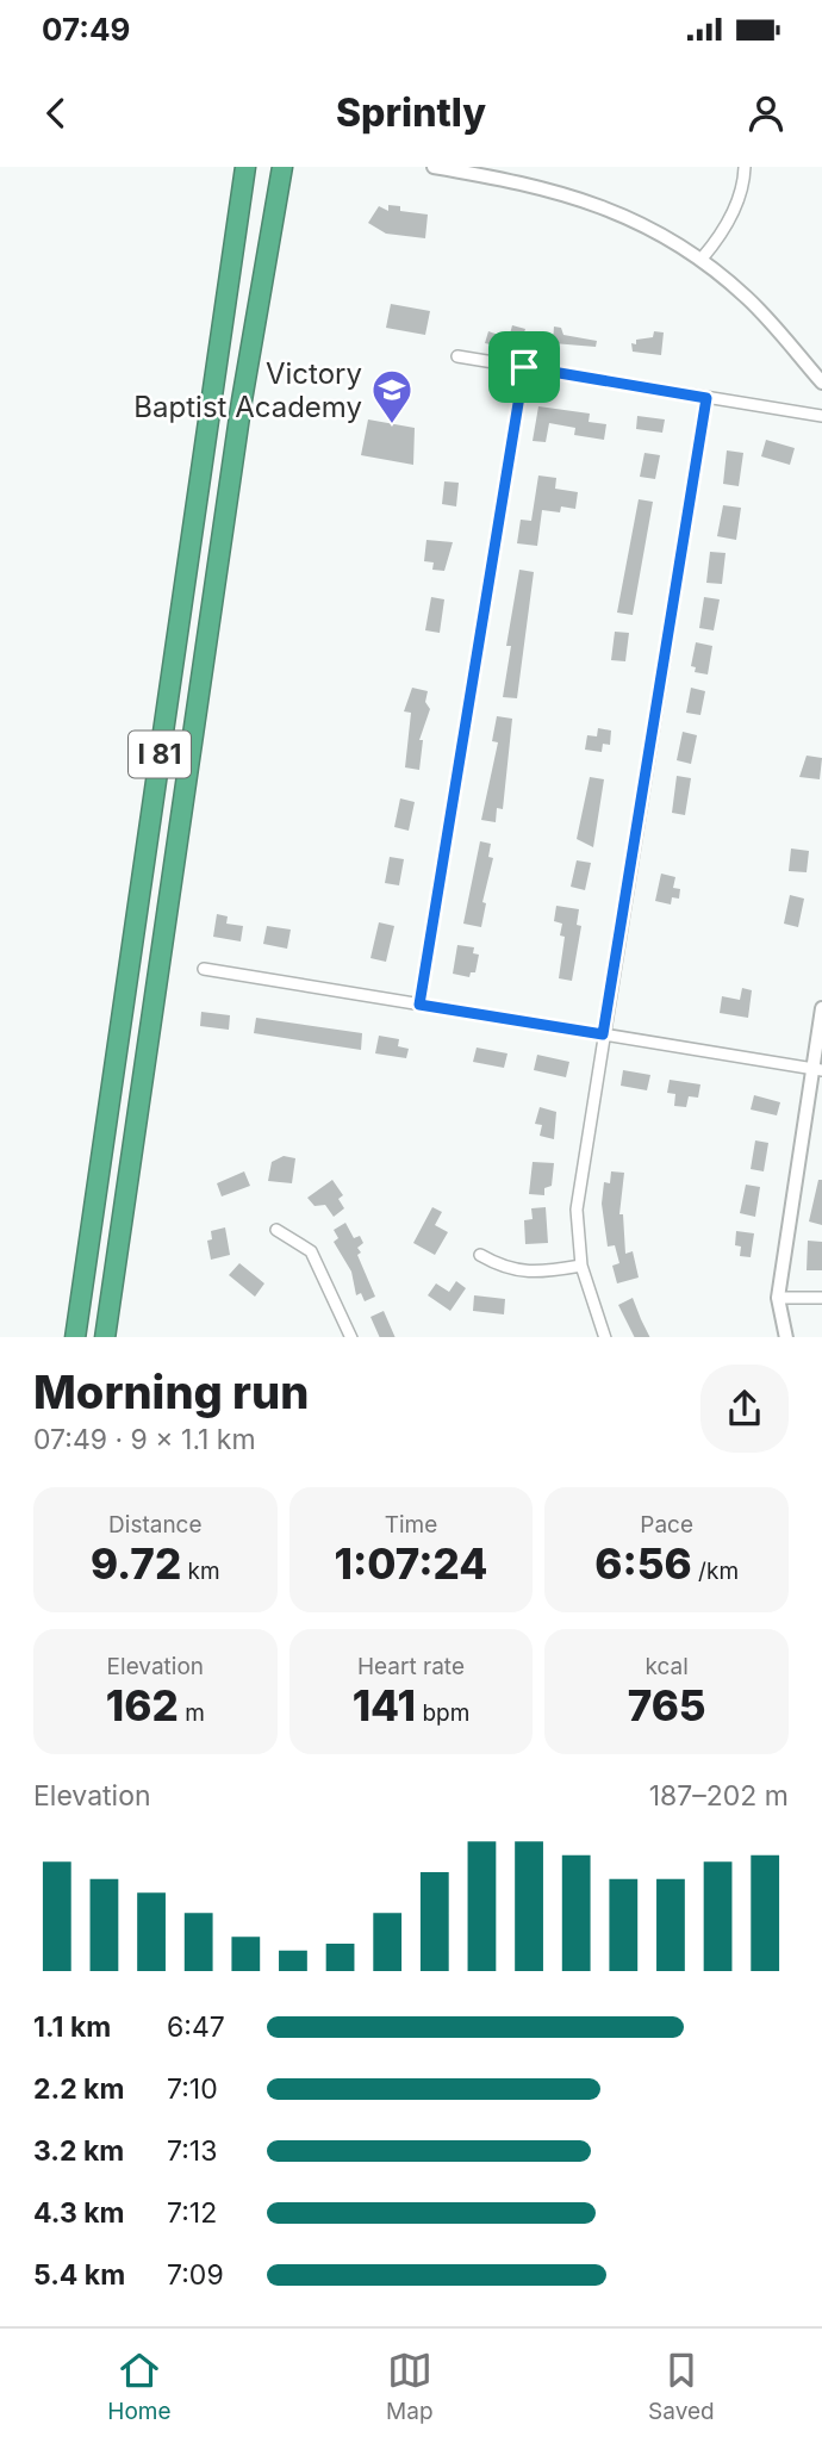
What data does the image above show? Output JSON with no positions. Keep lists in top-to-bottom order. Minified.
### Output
{"streets":{"highway":["I 81"]},"places":{"school or university":["Victory Baptist Academy"]},"page":{"status":"07:49","header":"Sprintly","heading":["Morning run","07:49 · 9 × 1.1 km"],"stats":[["Distance","9.72 km"],["Time","1:07:24"],["Pace","6:56 /km"],["Elevation","162 m"],["Heart rate","141 bpm"],["kcal","765"]],"chart":["Elevation","187–202 m"],"list":[{"name":"1.1 km","note":"6:47"},{"name":"2.2 km","note":"7:10"},{"name":"3.2 km","note":"7:13"},{"name":"4.3 km","note":"7:12"},{"name":"5.4 km","note":"7:09"}],"tabs":["Home","Map","Saved"]}}
